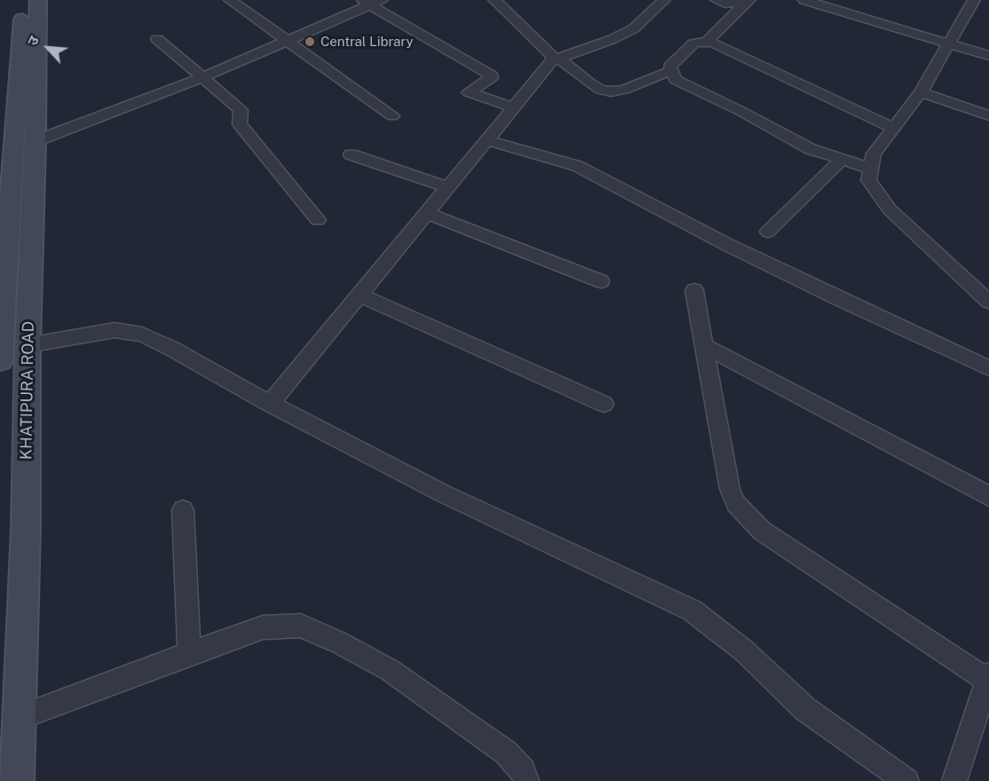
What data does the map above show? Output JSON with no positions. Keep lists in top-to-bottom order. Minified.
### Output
{"streets":{"main road":["KHATIPURA ROAD"]},"places":["Central Library"],"north":"top left"}
